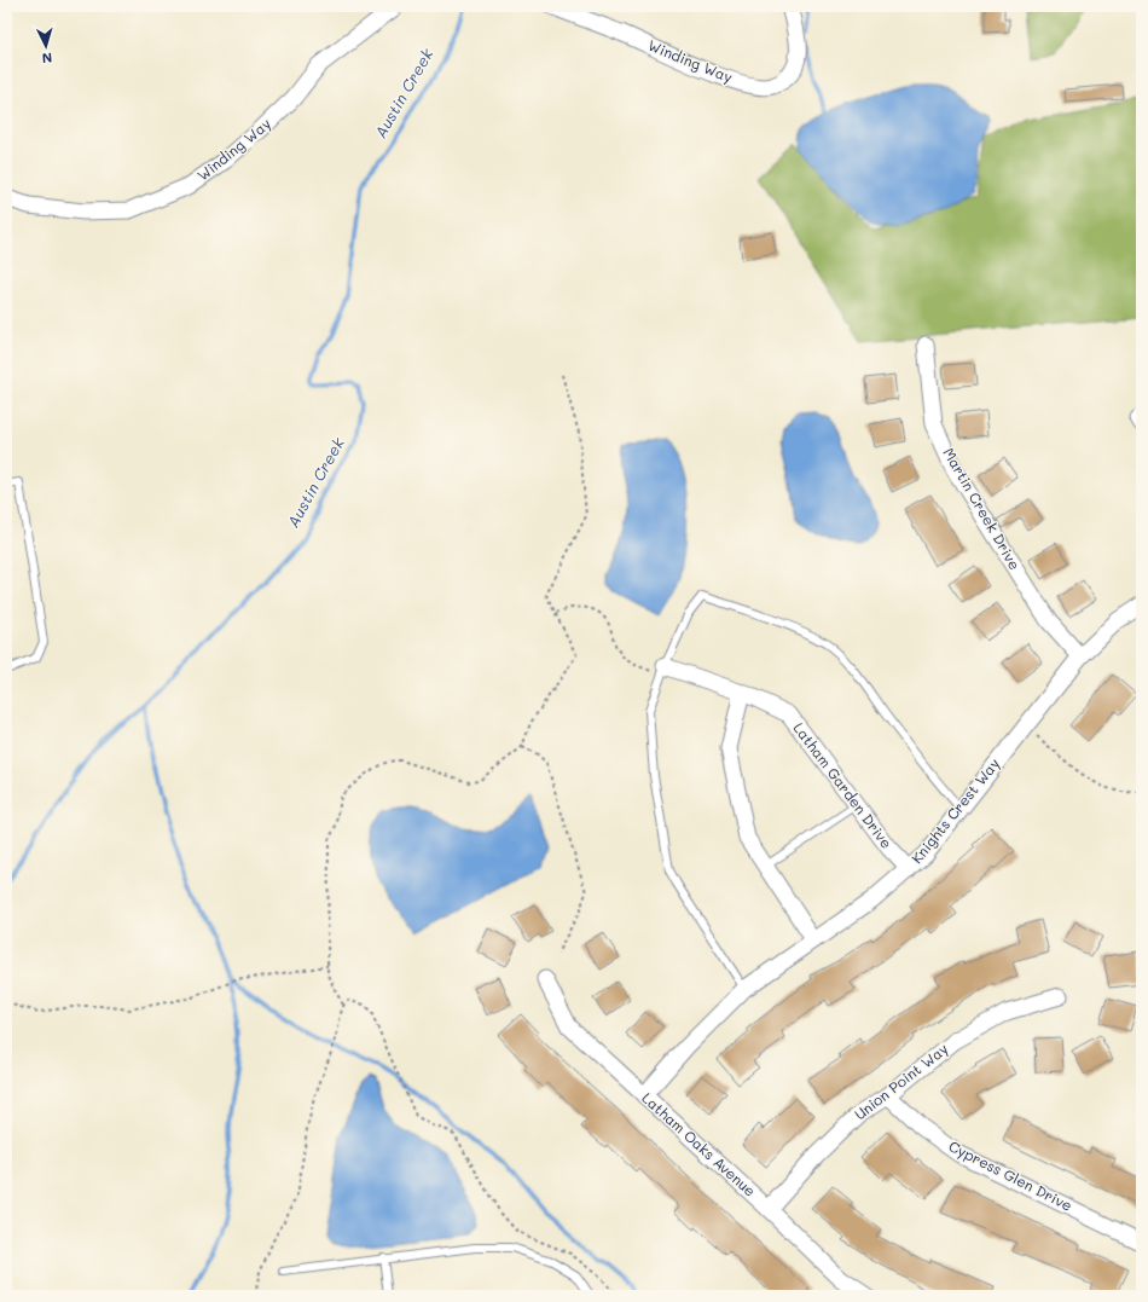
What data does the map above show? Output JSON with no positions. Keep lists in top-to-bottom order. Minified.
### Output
{"streets":{"street":["Winding Way","Martin Creek Drive","Latham Garden Drive","Knights Crest Way","Union Point Way","Latham Oaks Avenue","Cypress Glen Drive"]},"crossings":[["Martin Creek Drive","Knights Crest Way"],["Latham Garden Drive","Knights Crest Way"],["Knights Crest Way","Latham Oaks Avenue"],["Union Point Way","Latham Oaks Avenue"],["Union Point Way","Cypress Glen Drive"]],"water":["Austin Creek"],"north":"bottom"}
